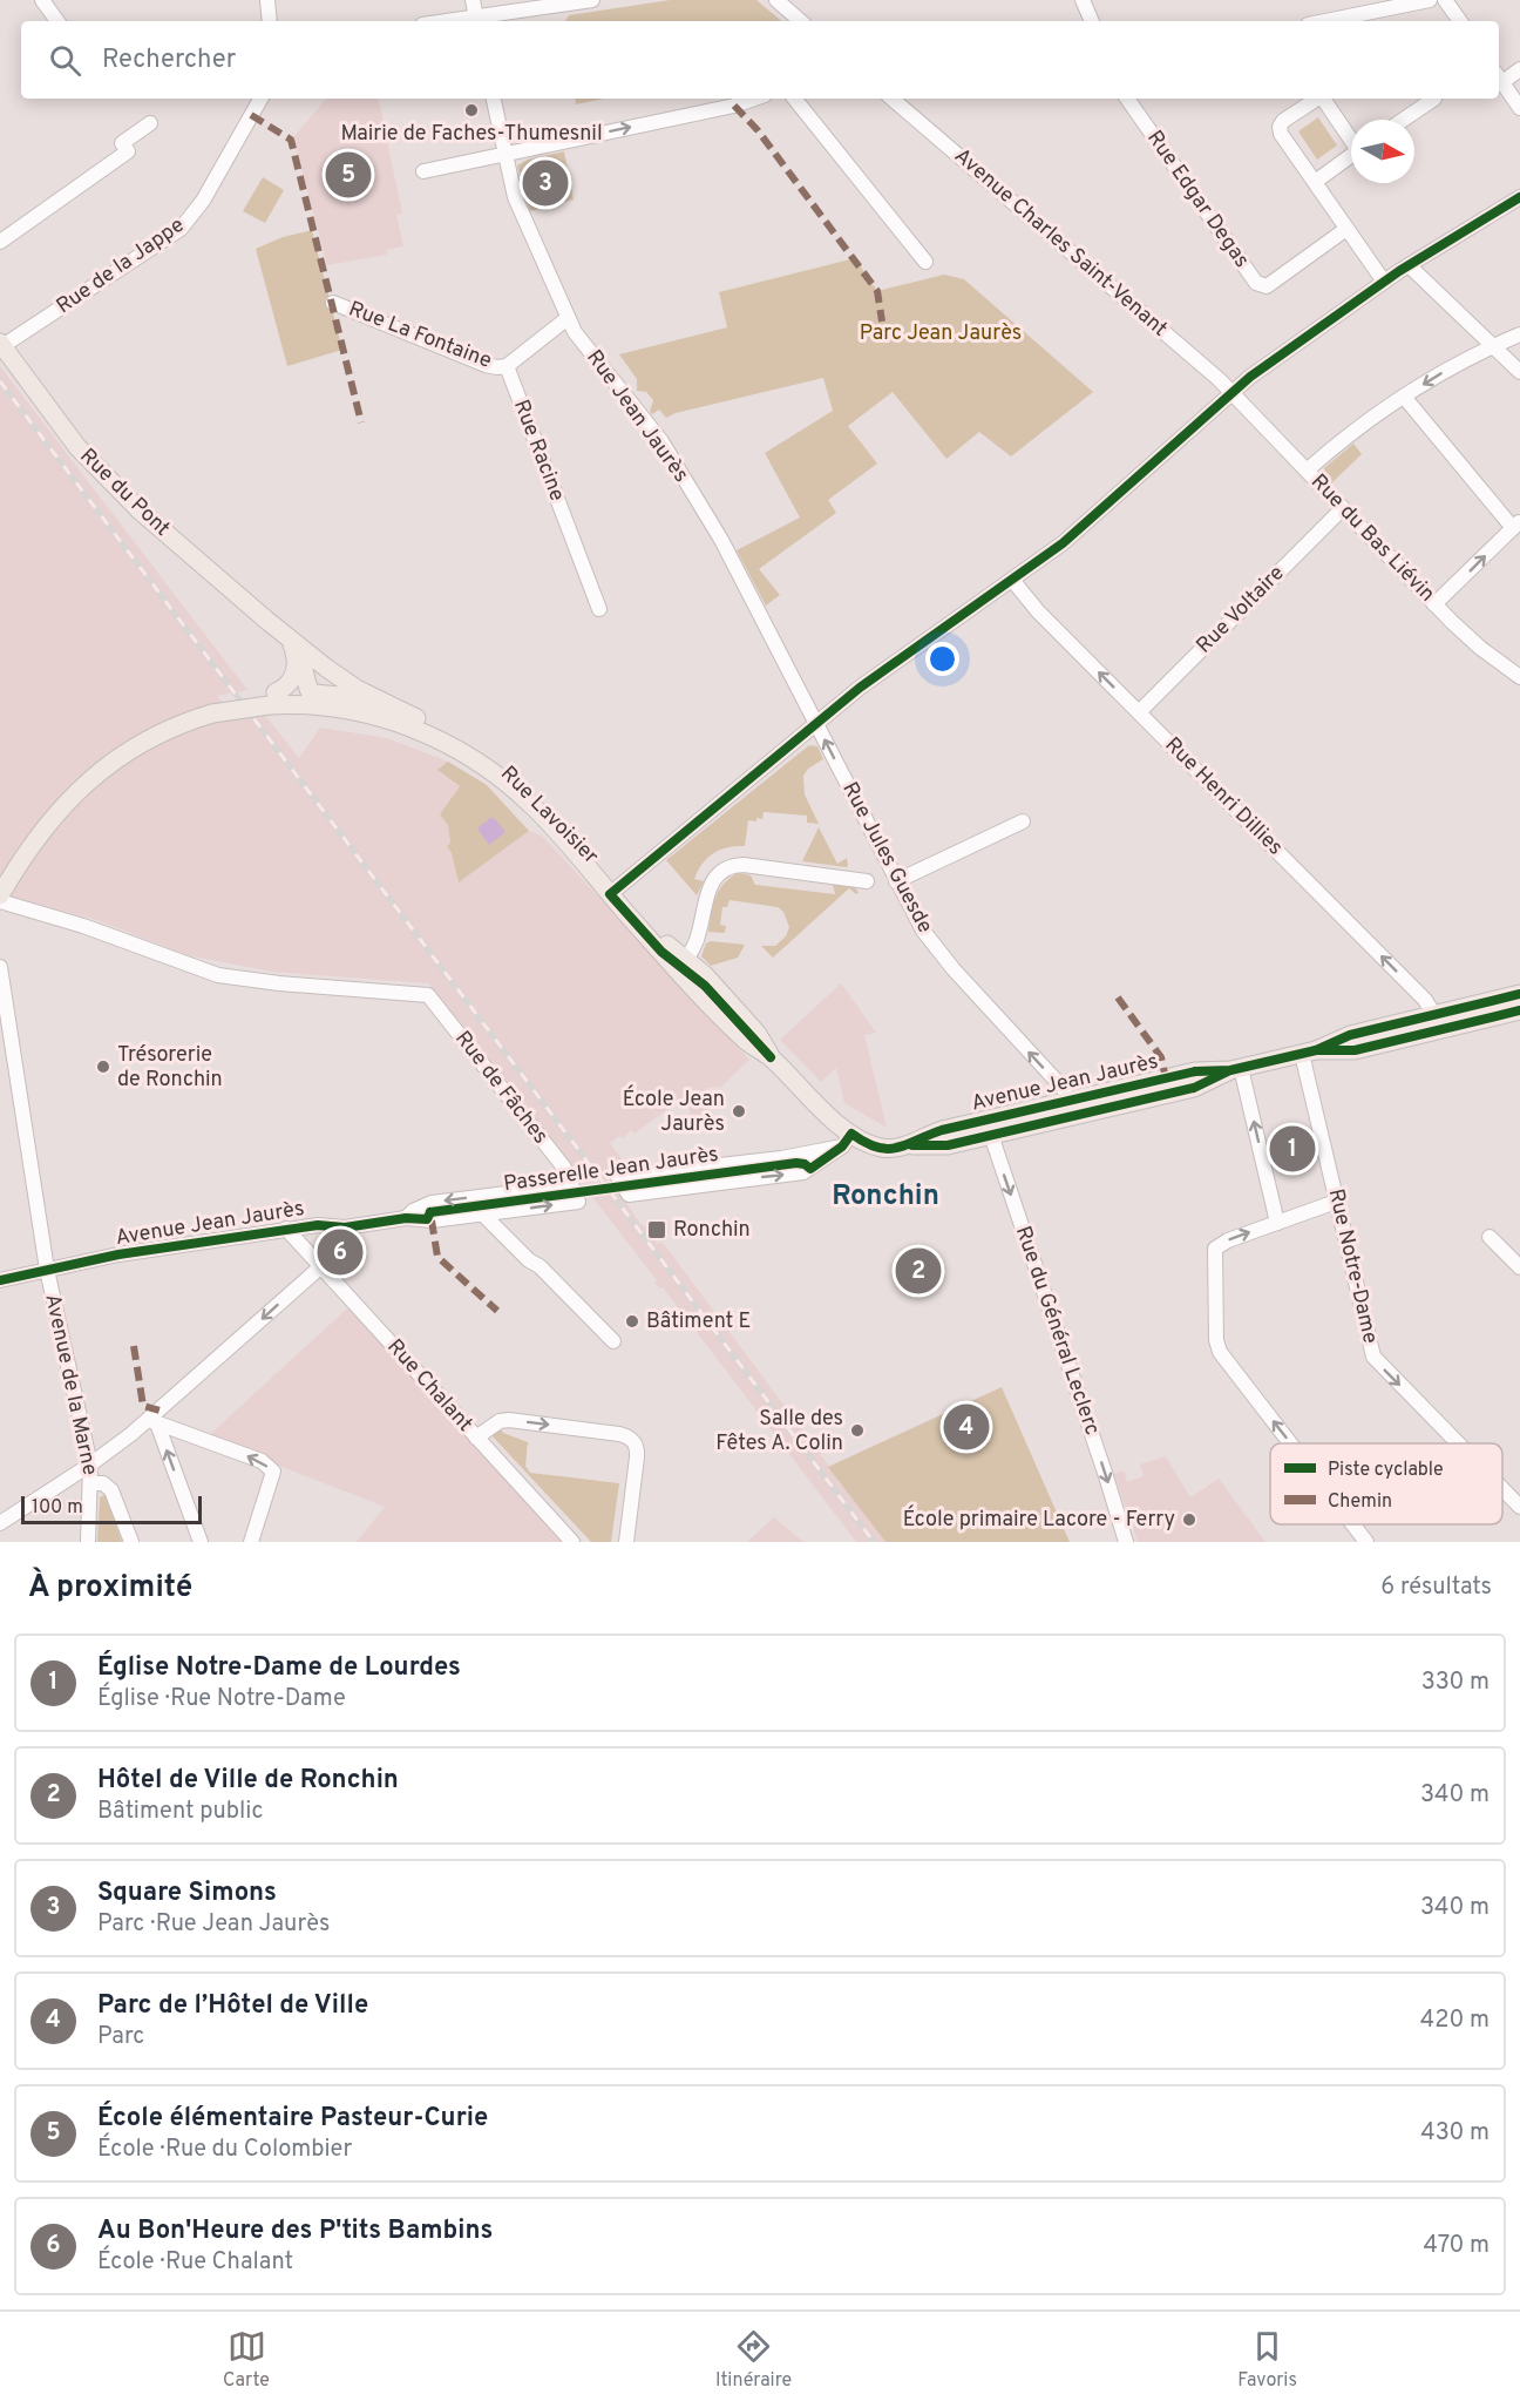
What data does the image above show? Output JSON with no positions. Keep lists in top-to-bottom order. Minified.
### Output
{"streets":{"main road":["Rue du Pont","Rue Lavoisier","Avenue Jean Jaurès"],"street":["Rue Edgar Degas","Avenue Charles Saint-Venant","Rue de la Jappe","Rue La Fontaine","Rue Jean Jaurès","Rue Racine","Rue du Bas Liévin","Rue Voltaire","Rue Henri Dillies","Rue Jules Guesde","Rue de Fâches","Rue Notre-Dame","Rue du Général Leclerc","Avenue de la Marne","Rue Chalant"],"cycle path":["Passerelle Jean Jaurès"]},"crossings":[["Avenue Charles Saint-Venant","Rue du Bas Liévin"],["Rue de la Jappe","Rue du Pont"],["Rue La Fontaine","Rue Racine"],["Rue Jean Jaurès","Rue Jules Guesde"],["Rue du Pont","Rue Lavoisier"],["Rue du Bas Liévin","Rue Voltaire"],["Rue Voltaire","Rue Henri Dillies"],["Rue Henri Dillies","Avenue Jean Jaurès"],["Rue Lavoisier","Avenue Jean Jaurès"],["Rue Jules Guesde","Avenue Jean Jaurès"],["Avenue Jean Jaurès","Rue de Fâches"],["Avenue Jean Jaurès","Rue Notre-Dame"],["Avenue Jean Jaurès","Rue du Général Leclerc"],["Avenue Jean Jaurès","Avenue de la Marne"],["Avenue Jean Jaurès","Rue Chalant"]],"one_way":["Rue Henri Dillies","Rue Jules Guesde","Rue Notre-Dame","Rue du Général Leclerc"],"districts":["Ronchin"],"parks":["Parc Jean Jaurès"],"places":{"other":["Mairie de Faches-Thumesnil","Trésorerie de Ronchin","École Jean Jaurès","Bâtiment E","Salle des Fêtes A. Colin","École primaire Lacore - Ferry"],"transit":["Ronchin"]},"legend":["Piste cyclable","Chemin"],"scale_bar":"100 m","north":"right","page":{"search":"Rechercher","pins":["5","3","1","6","2","4"],"scale":"100 m","heading":["À proximité","6 résultats"],"list":[{"mark":"1","name":"Église Notre-Dame de Lourdes","note":"Église · Rue Notre-Dame","value":"330 m"},{"mark":"2","name":"Hôtel de Ville de Ronchin","note":"Bâtiment public","value":"340 m"},{"mark":"3","name":"Square Simons","note":"Parc · Rue Jean Jaurès","value":"340 m"},{"mark":"4","name":"Parc de l’Hôtel de Ville","note":"Parc","value":"420 m"},{"mark":"5","name":"École élémentaire Pasteur-Curie","note":"École · Rue du Colombier","value":"430 m"},{"mark":"6","name":"Au Bon'Heure des P'tits Bambins","note":"École · Rue Chalant","value":"470 m"}],"nav":["Carte","Itinéraire","Favoris"]}}
